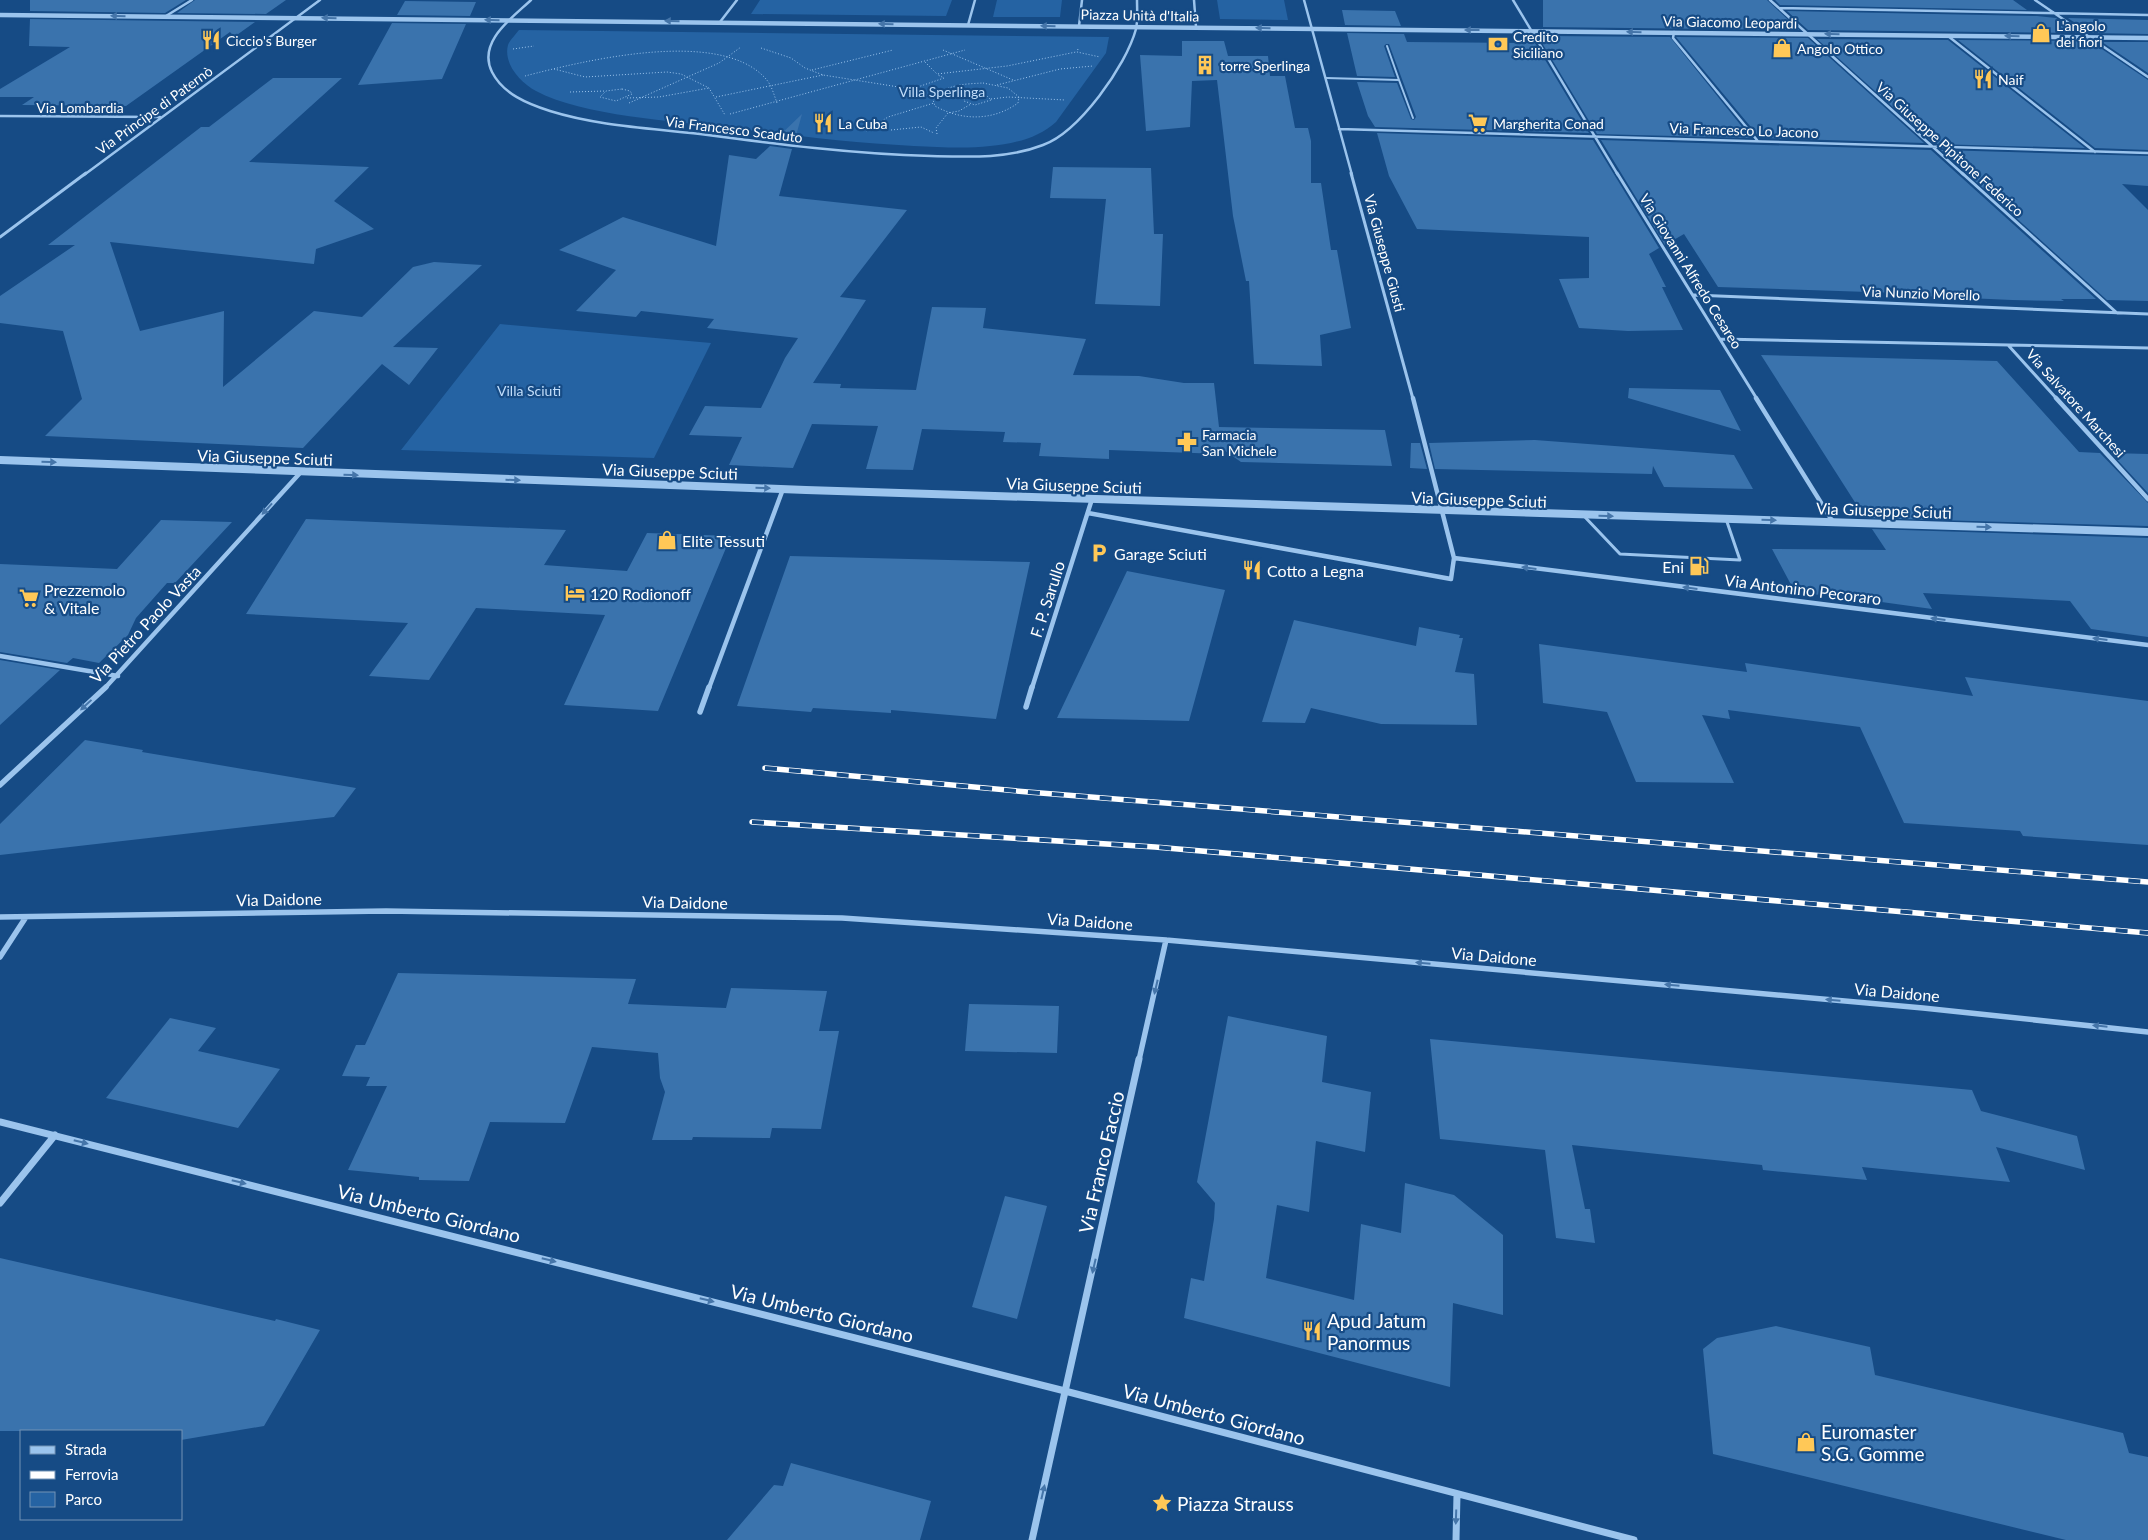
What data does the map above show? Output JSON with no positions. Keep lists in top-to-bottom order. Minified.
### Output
{"streets":{"street":["Piazza Unità d'Italia","Via Giacomo Leopardi","Via Lombardia","Via Principe di Paternò","Via Francesco Scaduto","Via Francesco Lo Jacono","Via Giuseppe Pipitone Federico","Via Giuseppe Giusti","Via Giovanni Alfredo Cesareo","Via Nunzio Morello","Via Salvatore Marchesi","Via Giuseppe Sciuti","Via Antonino Pecoraro","F. P. Sarullo","Via Pietro Paolo Vasta","Via Daidone","Via Franco Faccio","Via Umberto Giordano"]},"crossings":[["Piazza Unità d'Italia","Via Giacomo Leopardi"],["Piazza Unità d'Italia","Via Principe di Paternò"],["Piazza Unità d'Italia","Via Francesco Scaduto"],["Piazza Unità d'Italia","Via Giuseppe Giusti"],["Via Giacomo Leopardi","Via Giuseppe Pipitone Federico"],["Via Giacomo Leopardi","Via Giuseppe Giusti"],["Via Giacomo Leopardi","Via Giovanni Alfredo Cesareo"],["Via Lombardia","Via Principe di Paternò"],["Via Francesco Lo Jacono","Via Giuseppe Pipitone Federico"],["Via Francesco Lo Jacono","Via Giuseppe Giusti"],["Via Francesco Lo Jacono","Via Giovanni Alfredo Cesareo"],["Via Giuseppe Pipitone Federico","Via Nunzio Morello"],["Via Giuseppe Giusti","Via Giuseppe Sciuti"],["Via Giuseppe Giusti","Via Antonino Pecoraro"],["Via Giovanni Alfredo Cesareo","Via Nunzio Morello"],["Via Giovanni Alfredo Cesareo","Via Giuseppe Sciuti"],["Via Giuseppe Sciuti","F. P. Sarullo"],["Via Giuseppe Sciuti","Via Pietro Paolo Vasta"],["Via Daidone","Via Franco Faccio"],["Via Franco Faccio","Via Umberto Giordano"]],"one_way":["Piazza Unità d'Italia","Via Giuseppe Sciuti","Via Antonino Pecoraro","Via Pietro Paolo Vasta","Via Daidone","Via Umberto Giordano"],"parks":["Villa Sperlinga","Villa Sciuti"],"places":{"shop":["L'angolo dei fiori","Angolo Ottico","Elite Tessuti","Euromaster S.G. Gomme"],"restaurant":["Ciccio's Burger","Naif","La Cuba","Cotto a Legna","Apud Jatum Panormus"],"bank":["Credito Siciliano"],"building":["torre Sperlinga"],"supermarket":["Margherita Conad","Prezzemolo & Vitale"],"pharmacy":["Farmacia San Michele"],"parking":["Garage Sciuti"],"fuel station":["Eni"],"hotel":["120 Rodionoff"],"place":["Piazza Strauss"]},"legend":["Strada","Ferrovia","Parco"]}
